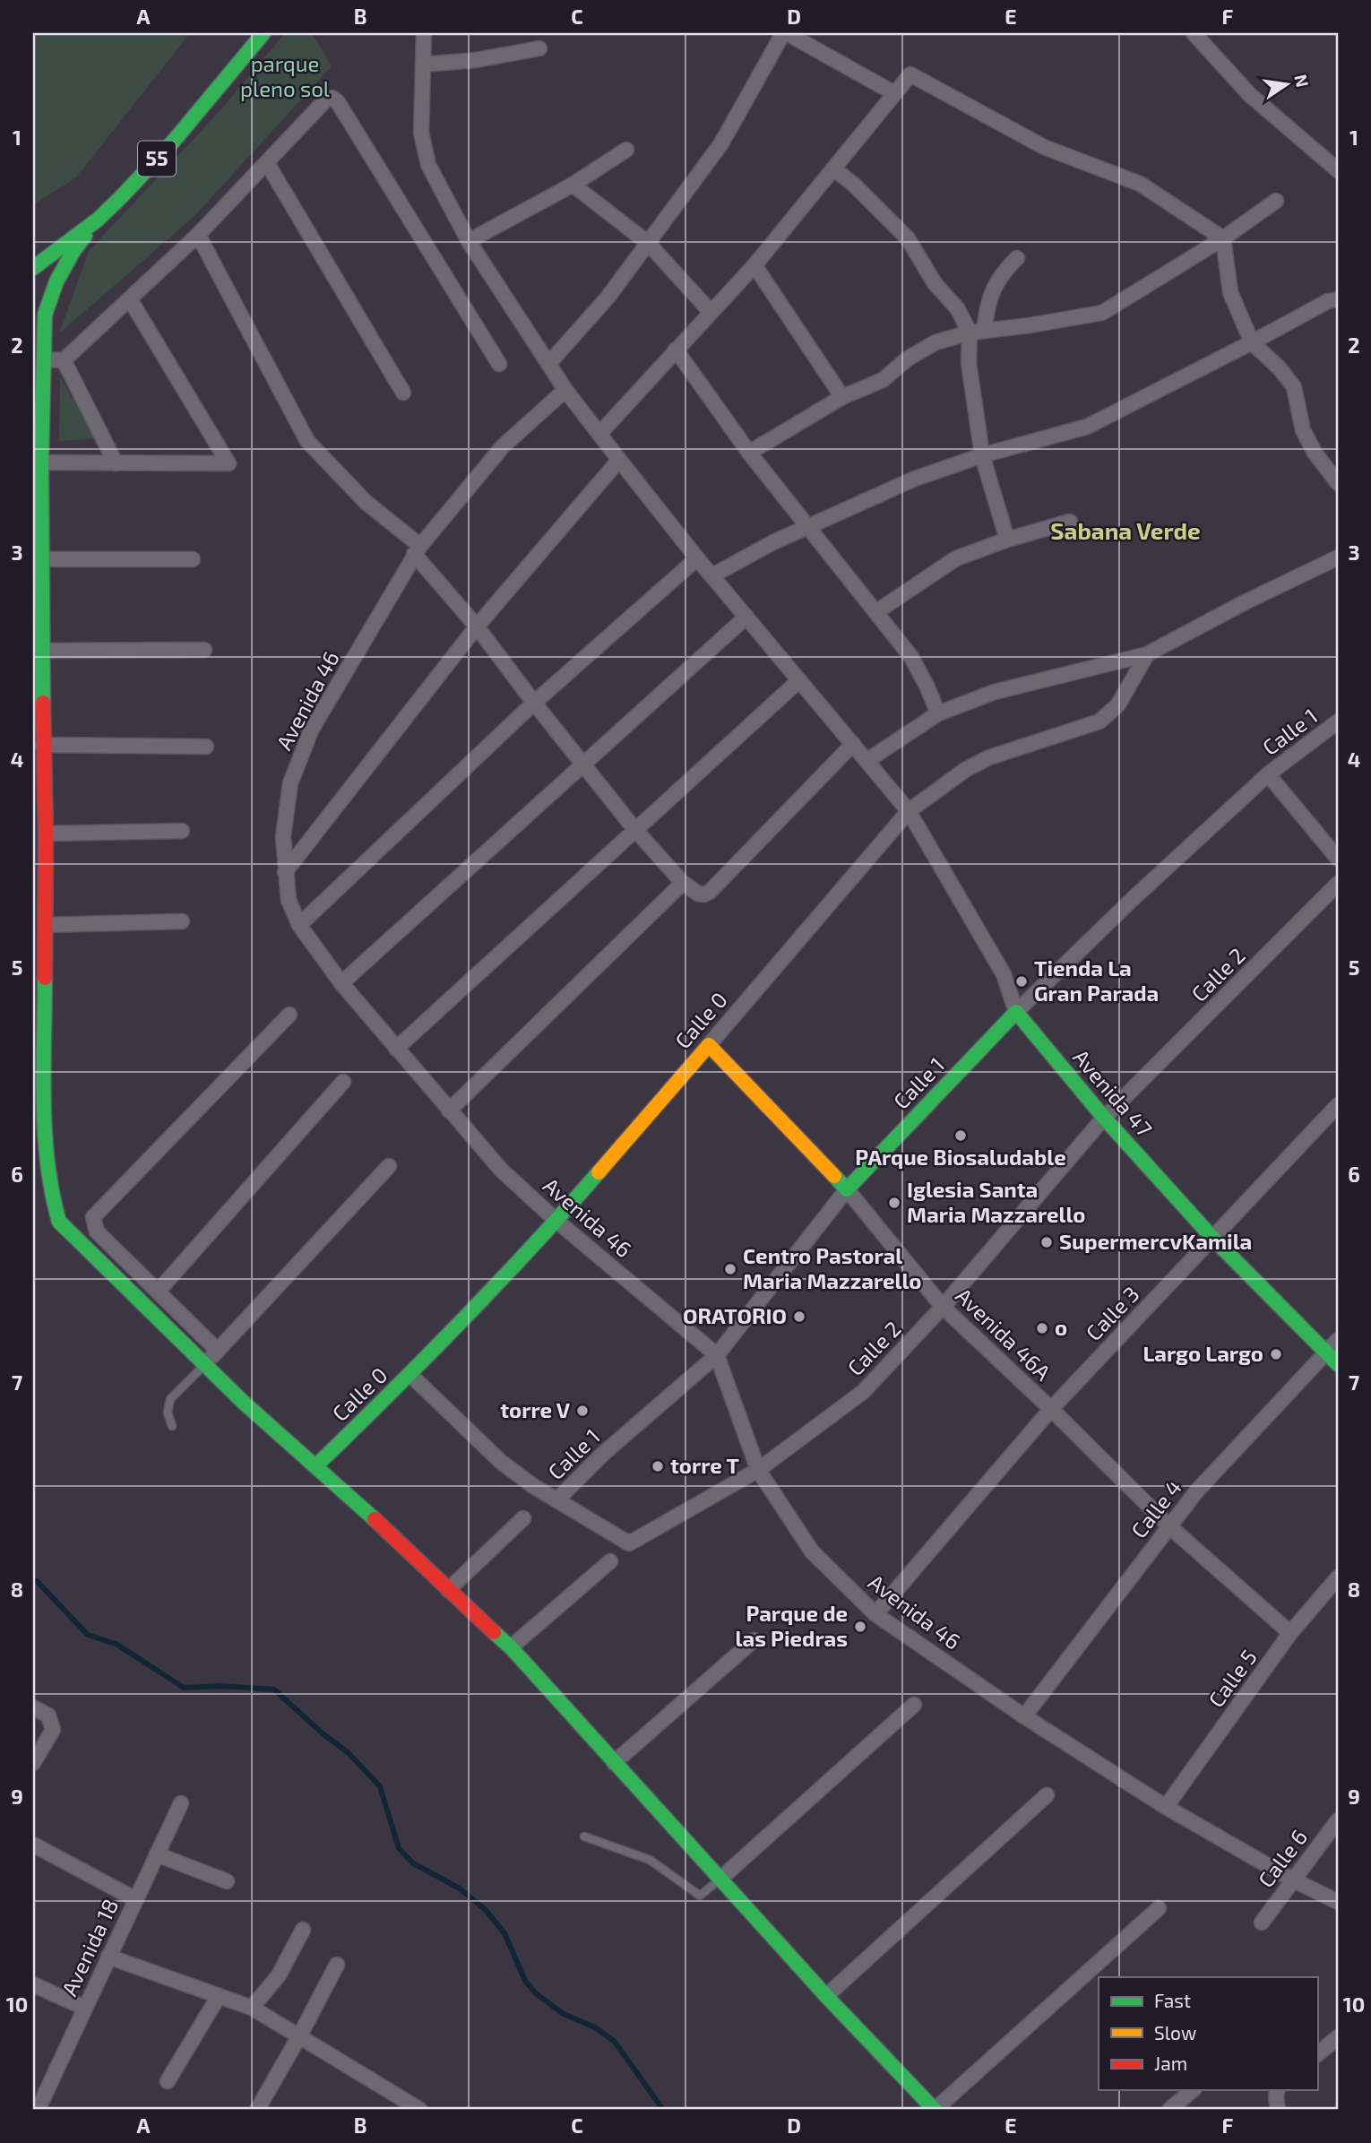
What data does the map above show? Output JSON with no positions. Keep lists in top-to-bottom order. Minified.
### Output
{"streets":{"main road":["55","Calle 1","Calle 0","Avenida 47","Avenida 46A"],"street":["Avenida 46","Calle 2","Calle 3","Calle 4","Calle 5","Calle 6","Avenida 18"]},"crossings":[["Avenida 46","Calle 1"],["Avenida 46","Calle 2"],["Avenida 46","Calle 0"],["Avenida 46","Avenida 47"],["Avenida 46","Calle 3"],["Avenida 46","Calle 4"],["Avenida 46","Calle 5"],["Avenida 46","Calle 6"],["Calle 1","Calle 2"],["Calle 1","Avenida 47"],["Calle 1","Avenida 46A"],["Calle 2","Avenida 47"],["Calle 2","Avenida 46A"],["Calle 0","Avenida 47"],["Calle 0","Avenida 46A"],["Avenida 47","Calle 3"],["Avenida 47","Calle 4"],["Calle 3","Avenida 46A"],["Avenida 46A","Calle 4"],["Avenida 46A","Calle 5"]],"districts":["Sabana Verde"],"parks":["parque pleno sol"],"places":["Tienda La Gran Parada","PArque Biosaludable","Iglesia Santa Maria Mazzarello","SupermercvKamila","Centro Pastoral Maria Mazzarello","ORATORIO","o","Largo Largo","torre V","torre T","Parque de las Piedras"],"legend":["Fast","Slow","Jam"],"north":"right","grid":{"columns":["A","B","C","D","E","F"],"rows":["1","2","3","4","5","6","7","8","9","10"]}}
